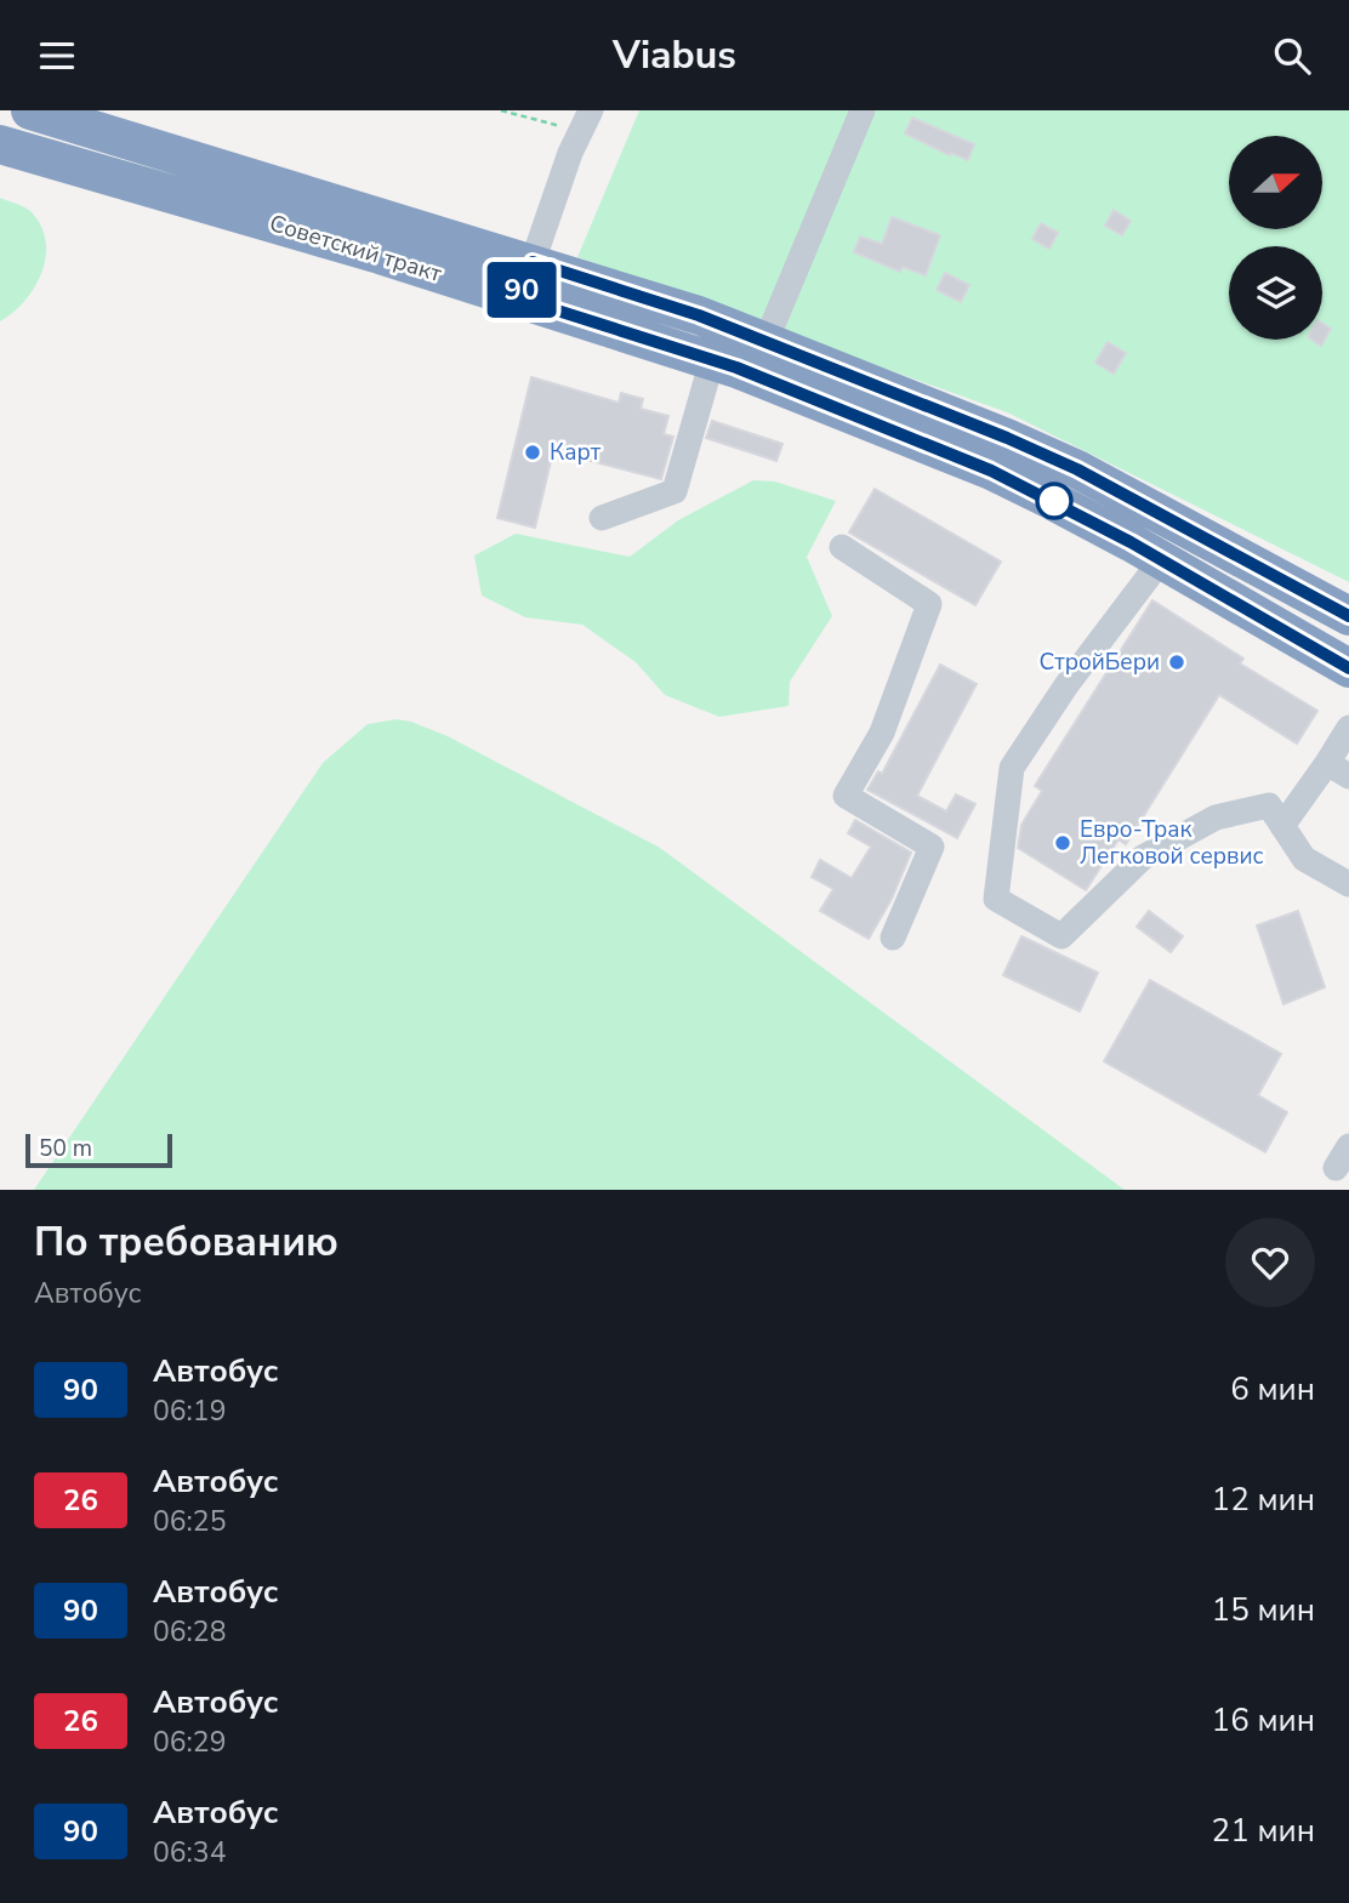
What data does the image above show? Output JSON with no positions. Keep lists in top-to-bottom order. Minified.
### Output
{"streets":{"highway":["Советский тракт"]},"places":["Карт","СтройБери","Евро-Трак Легковой сервис"],"lines":["bus line 90"],"scale_bar":"50 m","north":"right","page":{"header":"Viabus","on_map":"90","scale":"50 m","heading":["По требованию","Автобус"],"list":[{"mark":"90","name":"Автобус","note":"06:19","value":"6 мин"},{"mark":"26","name":"Автобус","note":"06:25","value":"12 мин"},{"mark":"90","name":"Автобус","note":"06:28","value":"15 мин"},{"mark":"26","name":"Автобус","note":"06:29","value":"16 мин"},{"mark":"90","name":"Автобус","note":"06:34","value":"21 мин"}]}}
